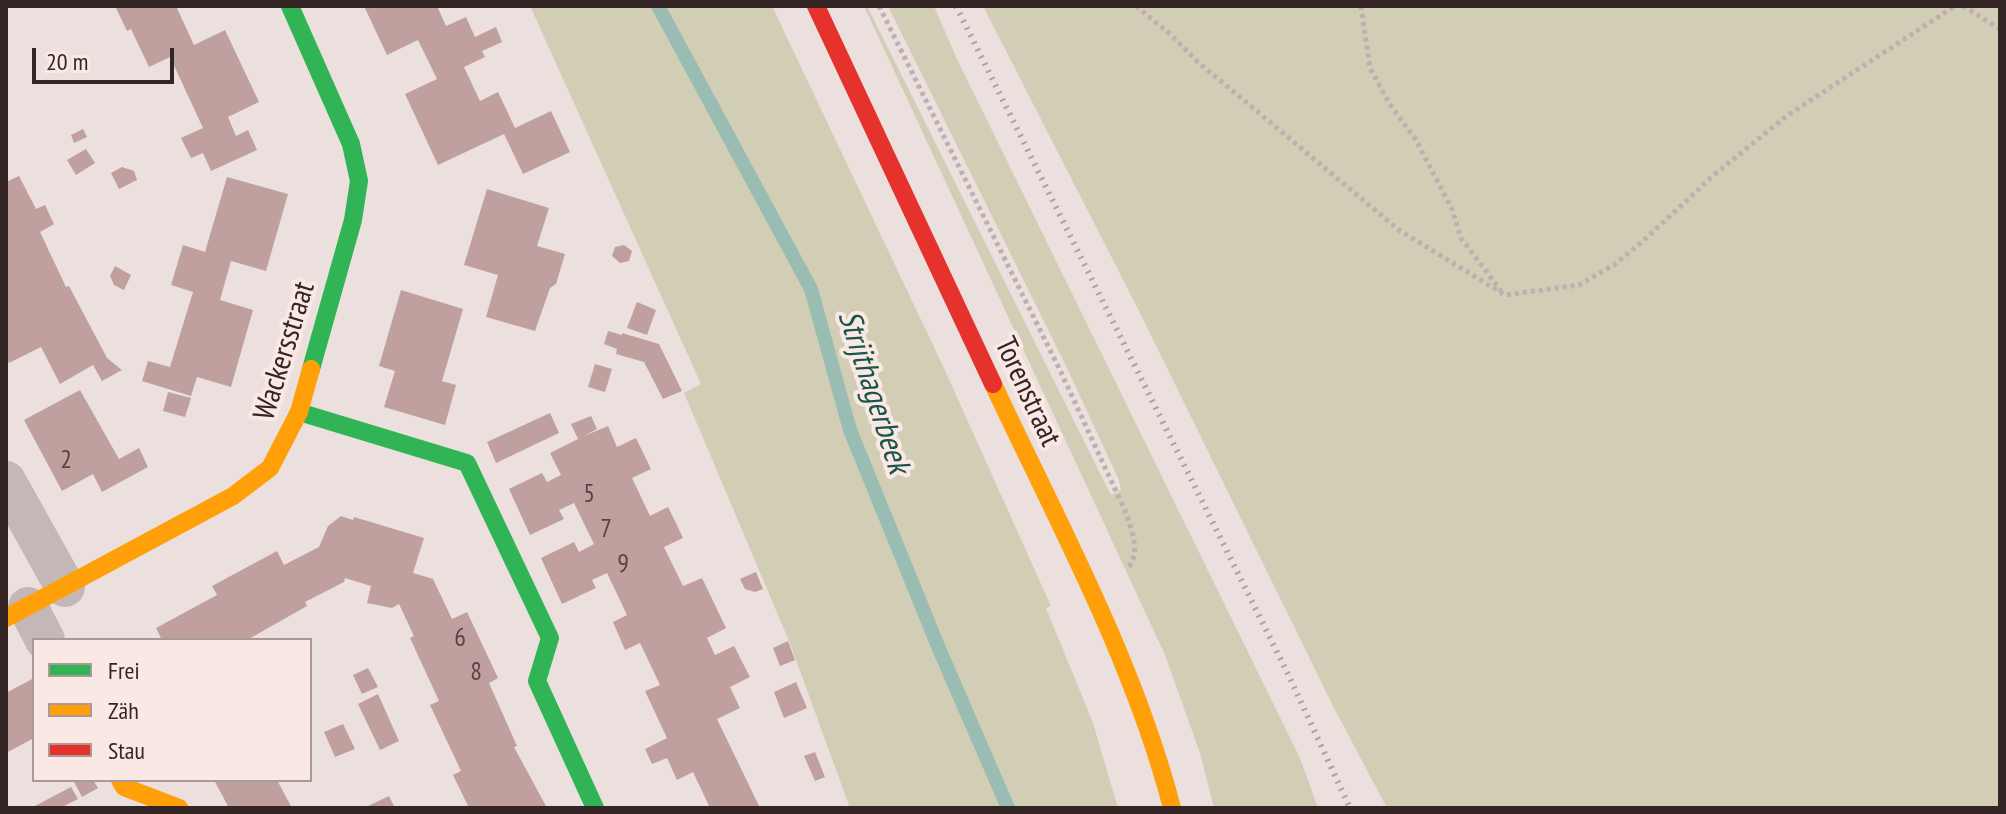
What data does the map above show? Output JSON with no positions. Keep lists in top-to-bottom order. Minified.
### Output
{"streets":{"street":["Wackersstraat","Torenstraat"]},"water":["Strijthagerbeek"],"house_numbers":["2","5","7","9","6","8"],"legend":["Frei","Zäh","Stau"],"scale_bar":"20 m"}
